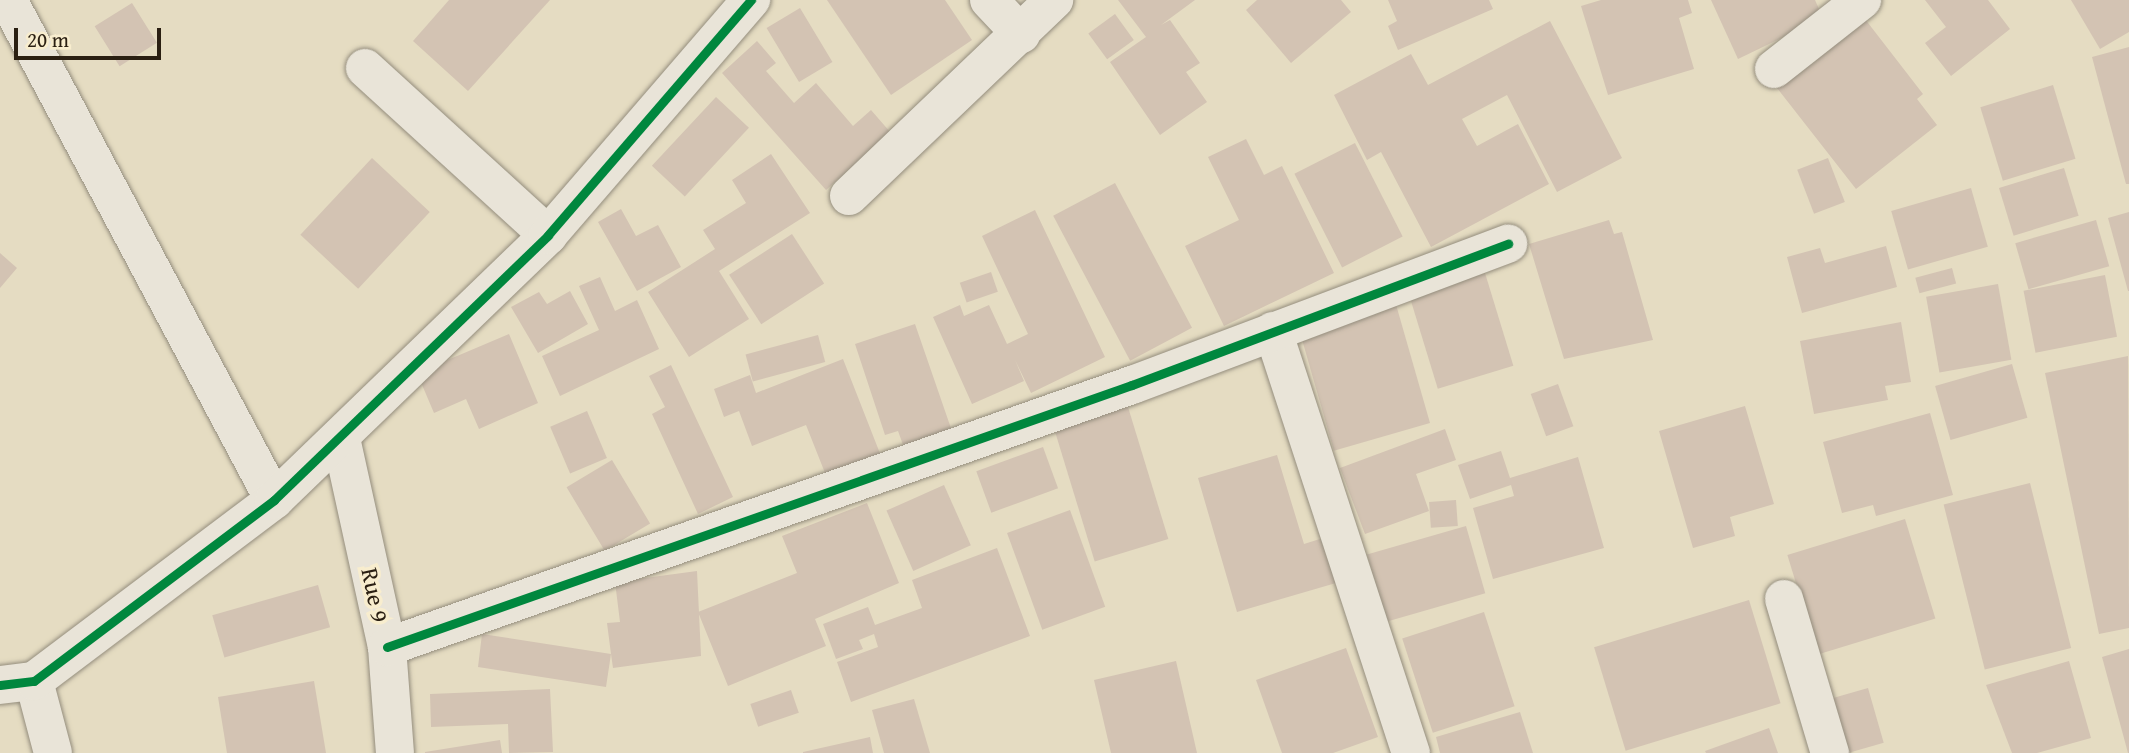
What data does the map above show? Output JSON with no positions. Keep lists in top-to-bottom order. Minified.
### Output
{"streets":{"street":["Rue 9"]},"scale_bar":"20 m"}
